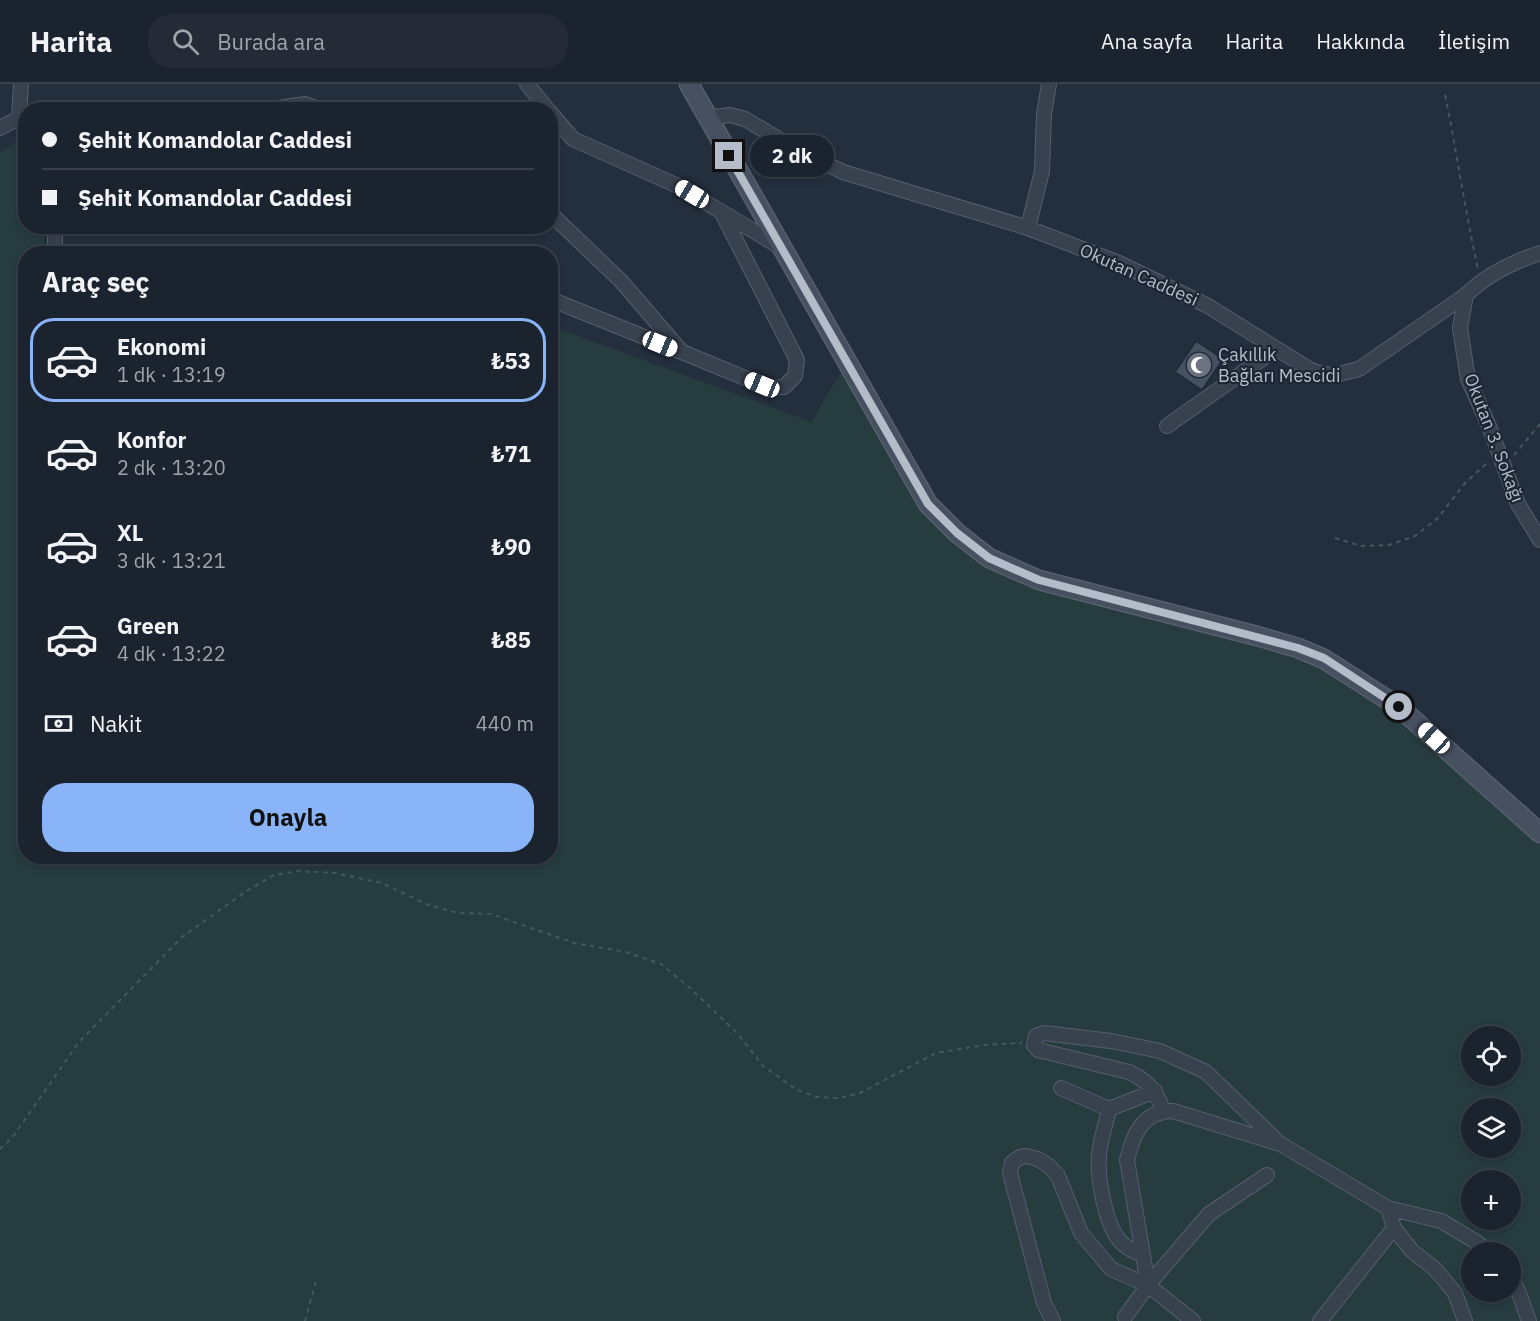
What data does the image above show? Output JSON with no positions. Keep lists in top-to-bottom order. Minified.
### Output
{"streets":{"street":["Okutan Caddesi","Okutan 3. Sokağı"]},"crossings":[["Okutan Caddesi","Okutan 3. Sokağı"]],"places":{"mosque":["Çakıllık Bağları Mescidi"]},"page":{"header":"Harita","search":"Burada ara","nav":["Ana sayfa","Harita","Hakkında","İletişim"],"banner":["Şehit Komandolar Caddesi","Şehit Komandolar Caddesi"],"bubble":"2 dk","heading":"Araç seç","list":[{"name":"Ekonomi","note":"1 dk · 13:19","value":"₺53"},{"name":"Konfor","note":"2 dk · 13:20","value":"₺71"},{"name":"XL","note":"3 dk · 13:21","value":"₺90"},{"name":"Green","note":"4 dk · 13:22","value":"₺85"}],"pay":["Nakit","440 m"],"buttons":"Onayla","map_buttons":["+","−"]}}
